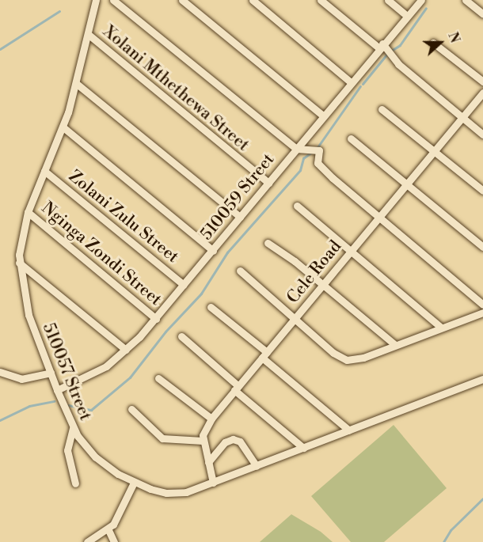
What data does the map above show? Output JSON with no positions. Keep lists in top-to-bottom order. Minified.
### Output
{"streets":{"street":["Xolani Mthethewa Street","510059 Street","Zolani Zulu Street","Nginga Zondi Street","Cele Road","510057 Street"]},"crossings":[["Xolani Mthethewa Street","510059 Street"],["Xolani Mthethewa Street","510057 Street"],["510059 Street","Zolani Zulu Street"],["510059 Street","Nginga Zondi Street"],["510059 Street","510057 Street"],["Zolani Zulu Street","510057 Street"],["Nginga Zondi Street","510057 Street"]],"north":"right"}
